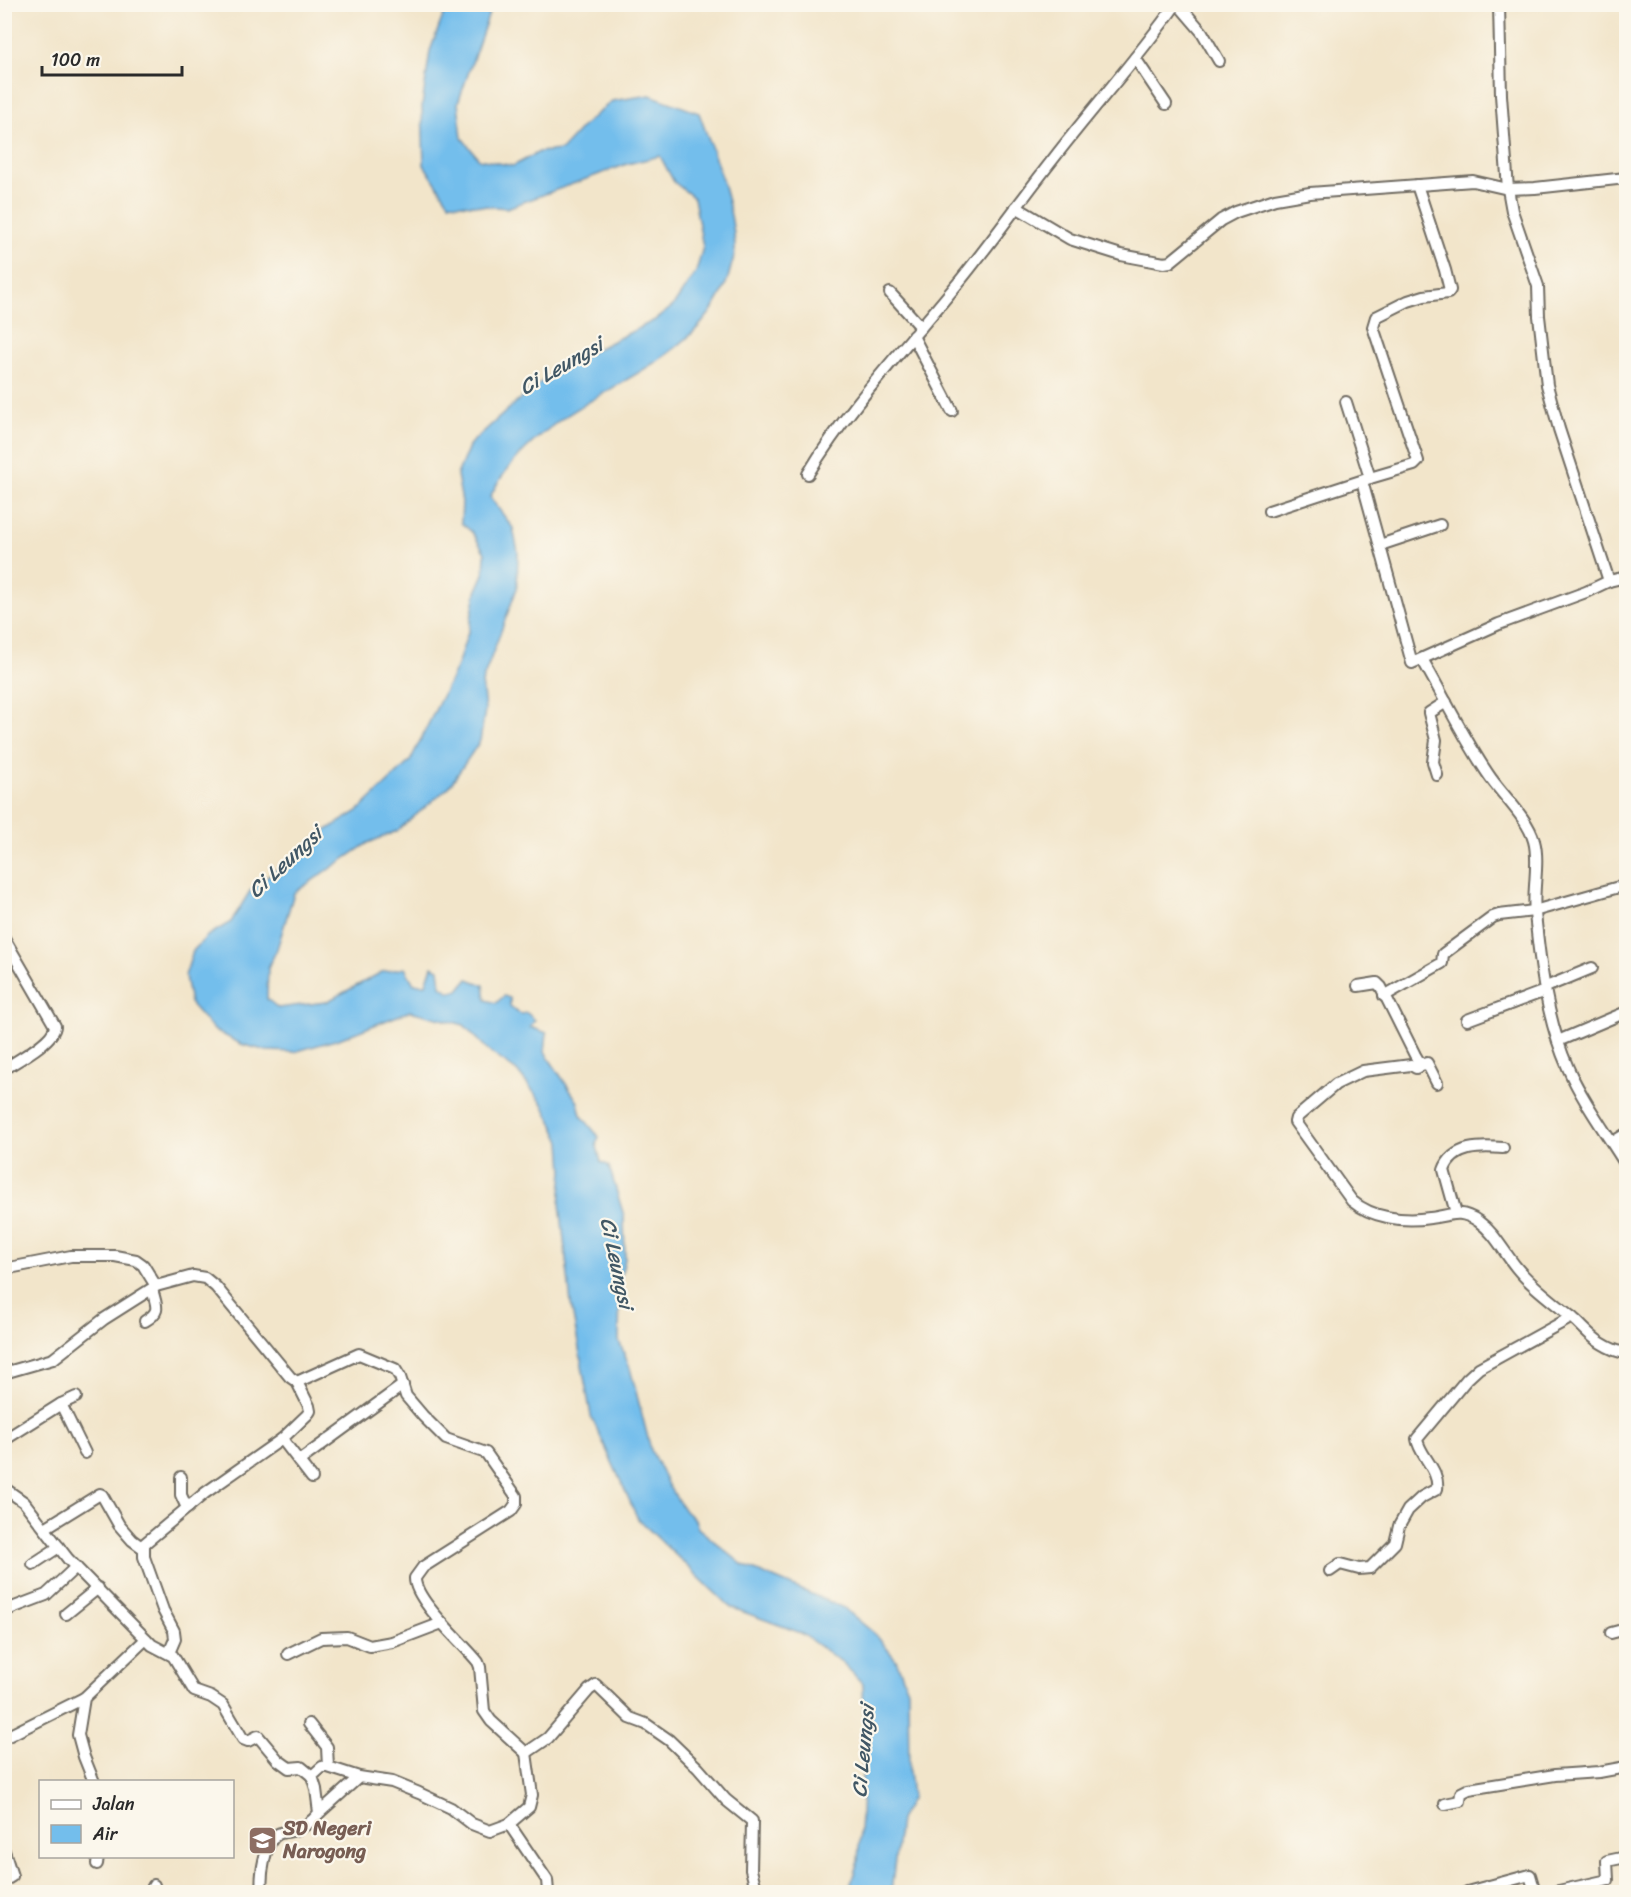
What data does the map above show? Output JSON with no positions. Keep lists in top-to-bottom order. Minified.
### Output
{"water":["Ci Leungsi"],"places":{"school or university":["SD Negeri Narogong"]},"legend":["Jalan","Air"],"scale_bar":"100 m"}
